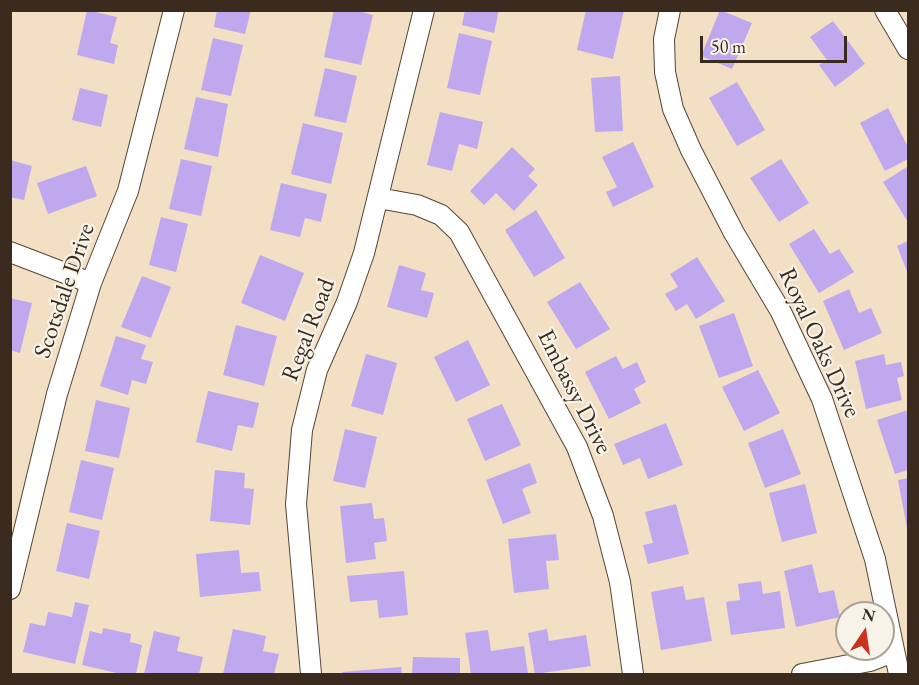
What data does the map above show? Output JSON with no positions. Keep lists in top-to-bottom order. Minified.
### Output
{"streets":{"street":["Scotsdale Drive","Regal Road","Royal Oaks Drive","Embassy Drive"]},"crossings":[["Regal Road","Embassy Drive"]],"scale_bar":"50 m","north":"top"}
